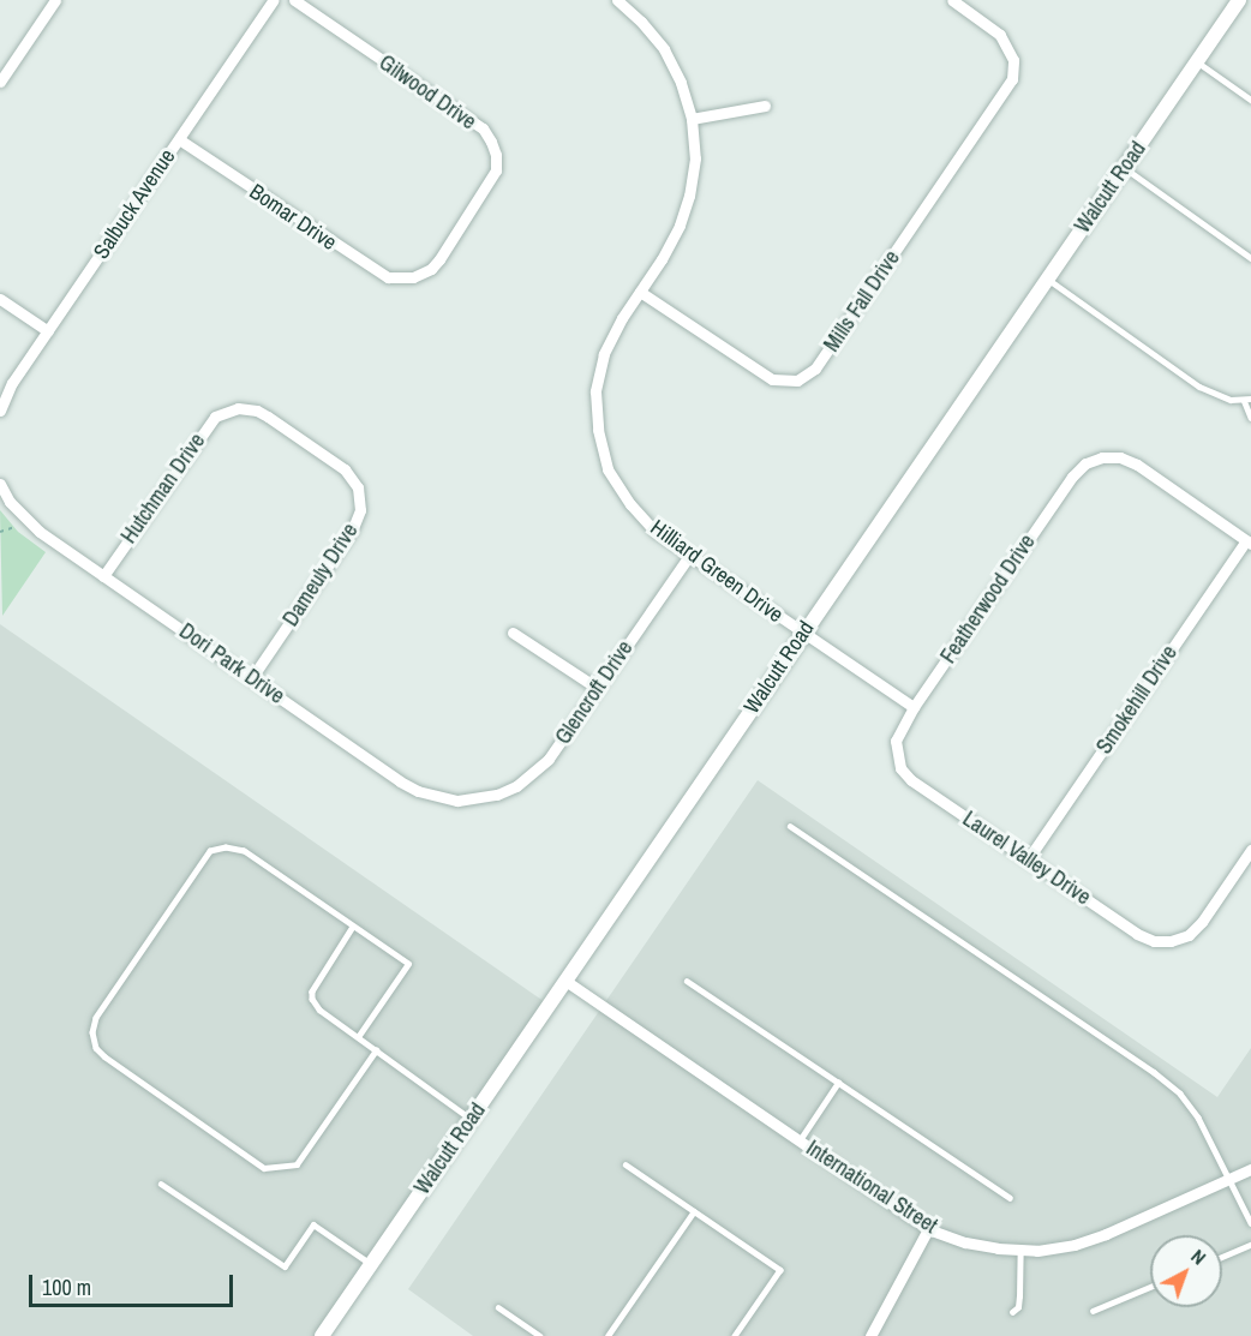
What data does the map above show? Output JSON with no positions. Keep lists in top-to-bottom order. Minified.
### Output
{"streets":{"street":["Gilwood Drive","Walcutt Road","Salbuck Avenue","Bomar Drive","Mills Fall Drive","Hutchman Drive","Hilliard Green Drive","Dameuly Drive","Featherwood Drive","Dori Park Drive","Glencroft Drive","Smokehill Drive","Laurel Valley Drive","International Street"]},"crossings":[["Gilwood Drive","Bomar Drive"],["Walcutt Road","Hilliard Green Drive"],["Walcutt Road","International Street"],["Salbuck Avenue","Bomar Drive"],["Mills Fall Drive","Hilliard Green Drive"],["Hutchman Drive","Dameuly Drive"],["Hutchman Drive","Dori Park Drive"],["Hilliard Green Drive","Featherwood Drive"],["Hilliard Green Drive","Glencroft Drive"],["Dameuly Drive","Dori Park Drive"],["Featherwood Drive","Smokehill Drive"],["Featherwood Drive","Laurel Valley Drive"],["Dori Park Drive","Glencroft Drive"],["Smokehill Drive","Laurel Valley Drive"]],"scale_bar":"100 m","north":"top right"}
